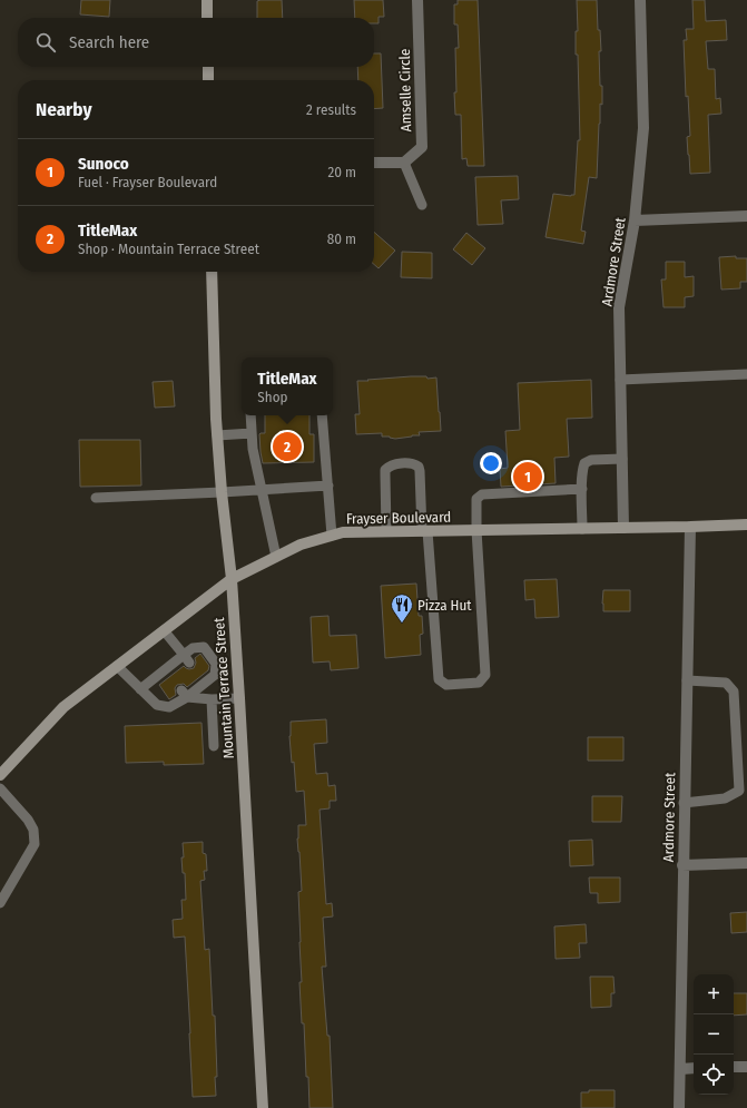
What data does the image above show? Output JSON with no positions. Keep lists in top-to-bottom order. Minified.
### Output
{"streets":{"street":["Amselle Circle","Ardmore Street","Frayser Boulevard","Mountain Terrace Street"]},"crossings":[["Ardmore Street","Frayser Boulevard"],["Frayser Boulevard","Mountain Terrace Street"]],"places":{"restaurant":["Pizza Hut"]},"page":{"search":"Search here","heading":["Nearby","2 results"],"list":[{"mark":"1","name":"Sunoco","note":"Fuel · Frayser Boulevard","value":"20 m"},{"mark":"2","name":"TitleMax","note":"Shop · Mountain Terrace Street","value":"80 m"}],"popup":["TitleMax","Shop"],"pins":["2","1"],"map_buttons":["+","−"]}}
